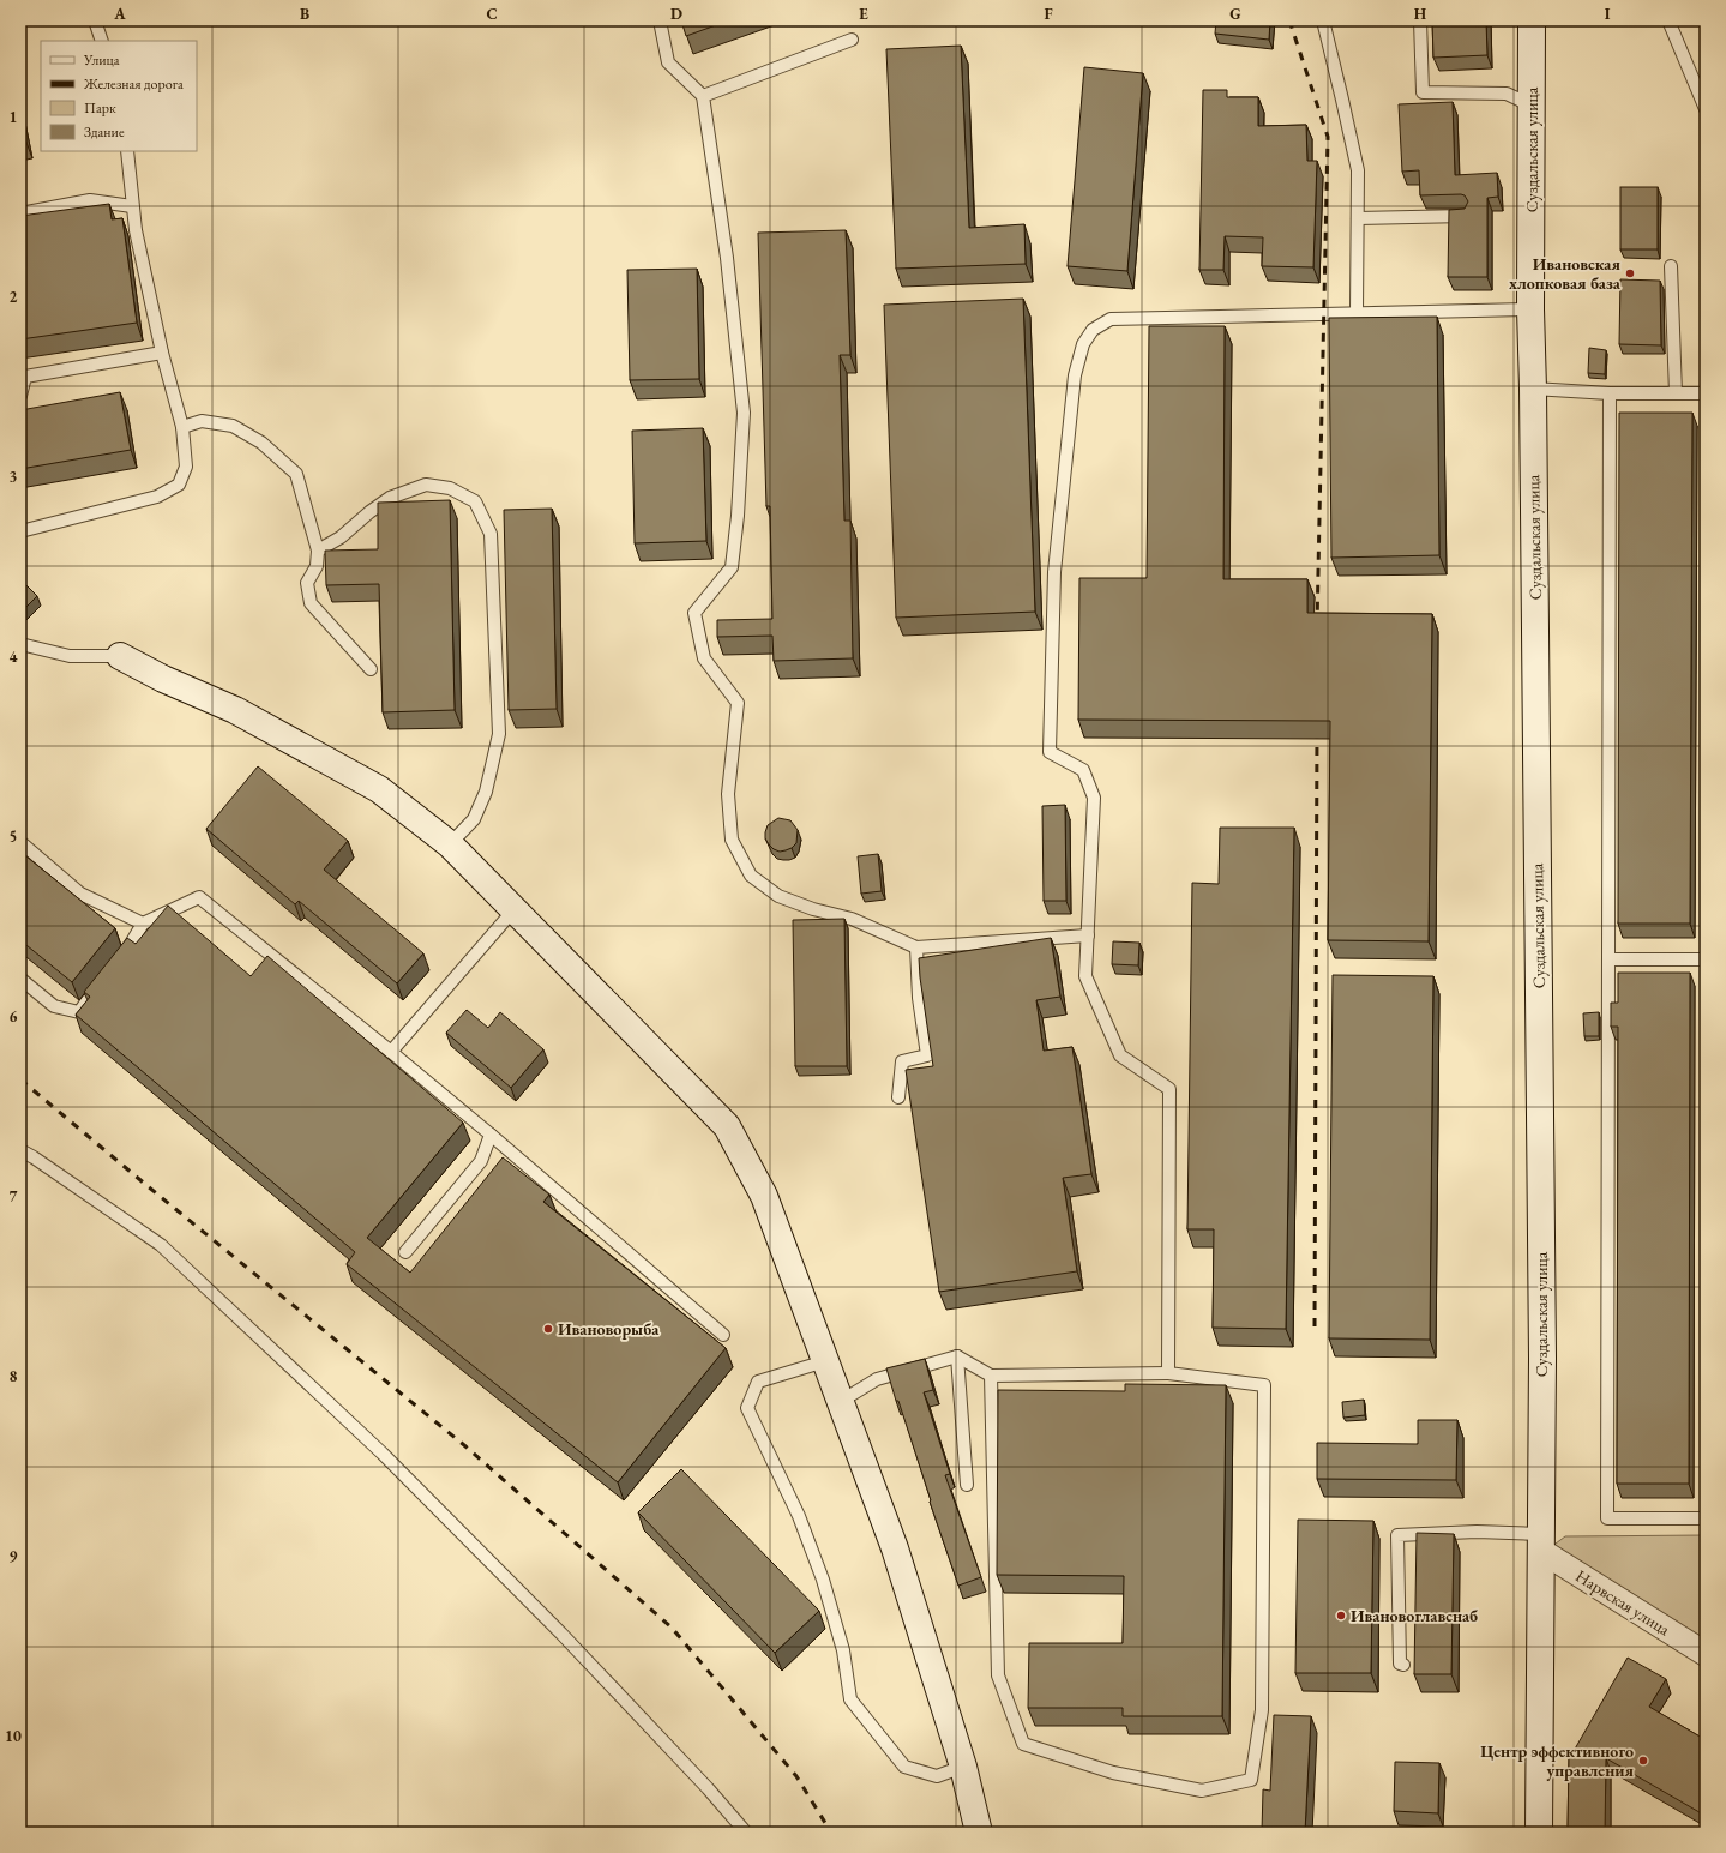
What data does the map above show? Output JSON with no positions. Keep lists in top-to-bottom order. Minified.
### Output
{"streets":{"main road":["Суздальская улица"],"street":["Нарвская улица"]},"crossings":[["Суздальская улица","Нарвская улица"]],"places":["Ивановская хлопковая база","Ивановорыба","Ивановоглавснаб","Центр эффективного управления"],"legend":["Улица","Железная дорога","Парк","Здание"],"grid":{"columns":["A","B","C","D","E","F","G","H","I"],"rows":["1","2","3","4","5","6","7","8","9","10"]}}
